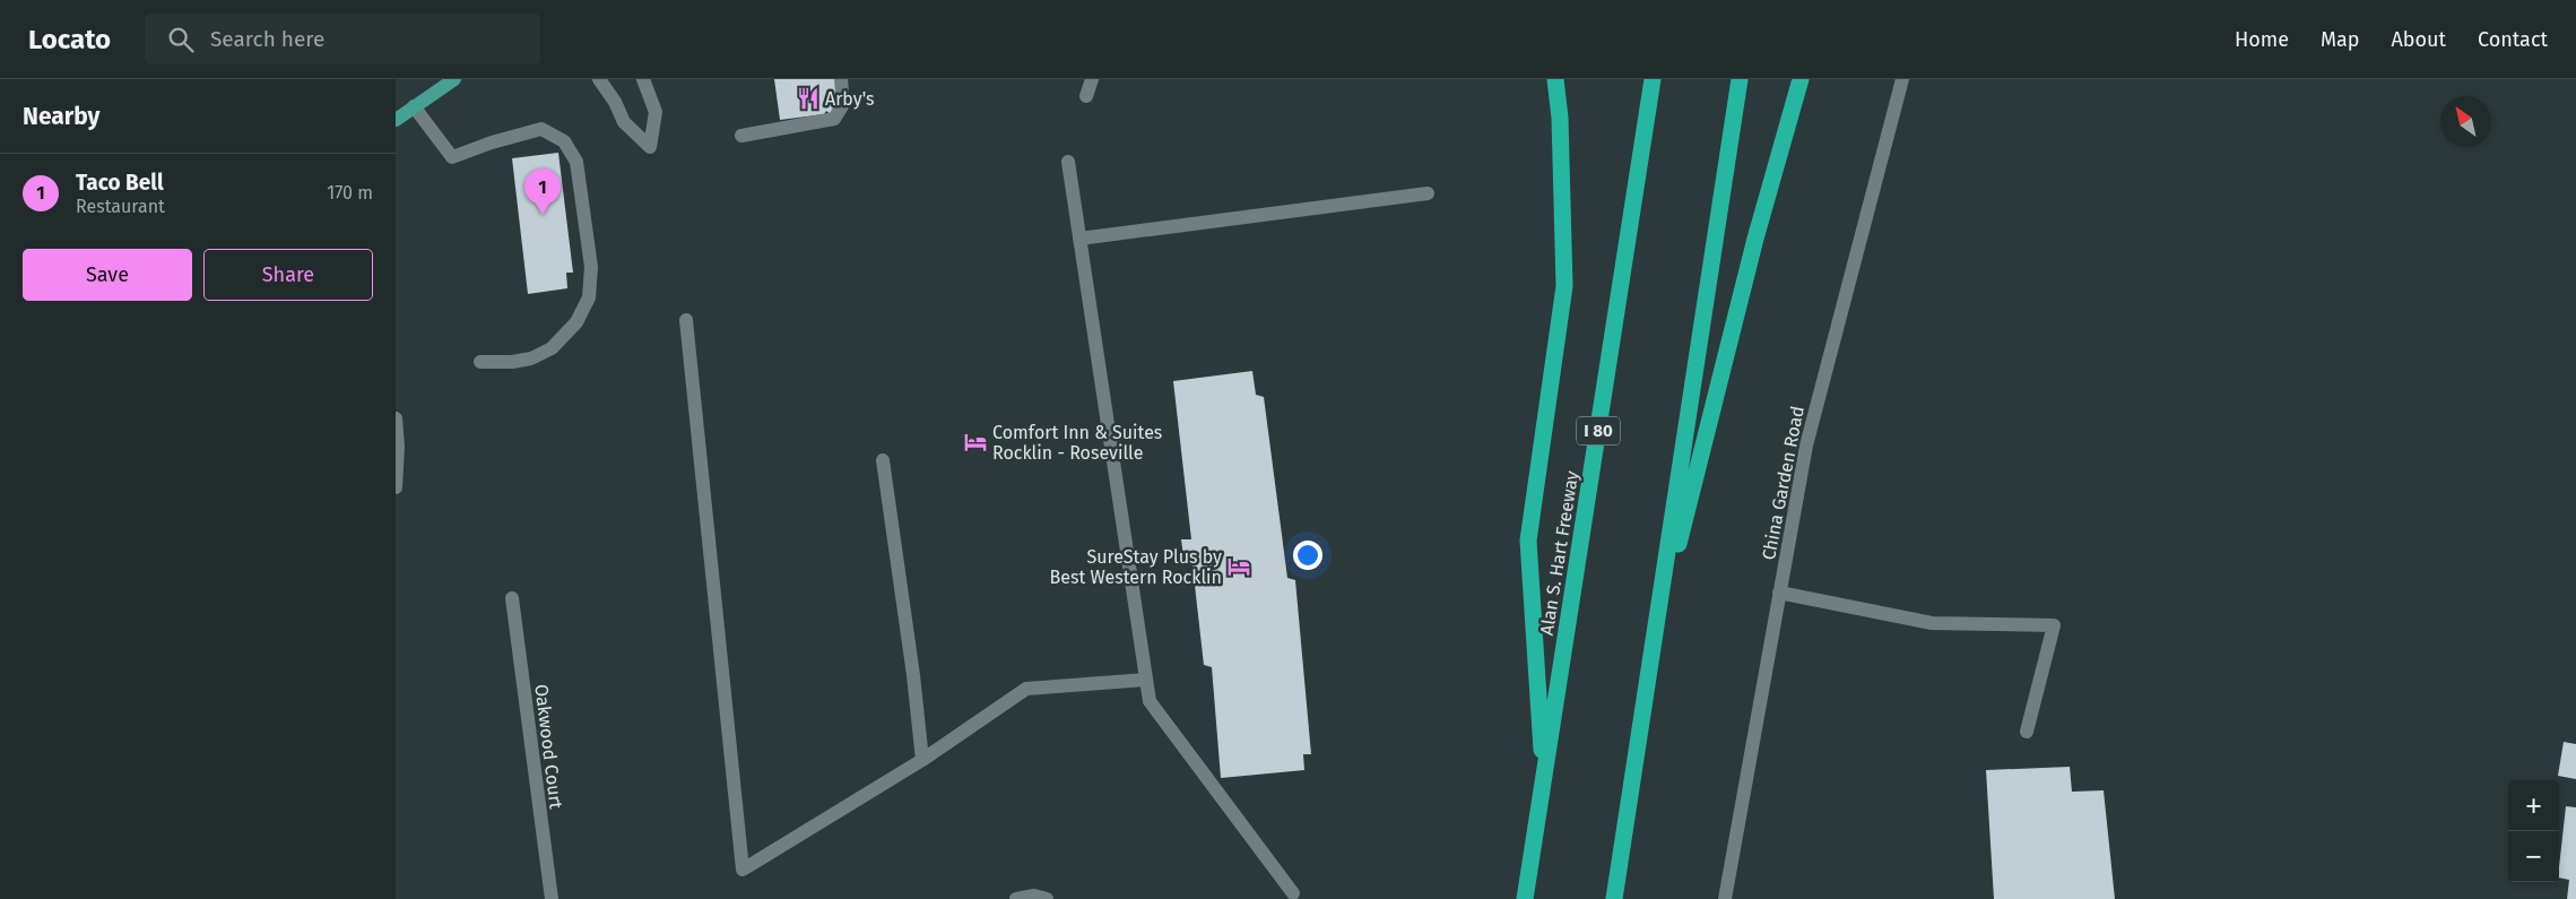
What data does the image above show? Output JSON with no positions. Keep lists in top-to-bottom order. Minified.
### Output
{"streets":{"highway":["I 80","Alan S. Hart Freeway"],"street":["China Garden Road","Oakwood Court"]},"places":{"restaurant":["Arby's"],"hotel":["Comfort Inn & Suites Rocklin - Roseville","SureStay Plus by Best Western Rocklin"]},"north":"top left","page":{"header":"Locato","search":"Search here","nav":["Home","Map","About","Contact"],"heading":"Nearby","list":[{"mark":"1","name":"Taco Bell","note":"Restaurant","value":"170 m"}],"pins":"1","buttons":["Save","Share"],"map_buttons":["+","−"]}}
